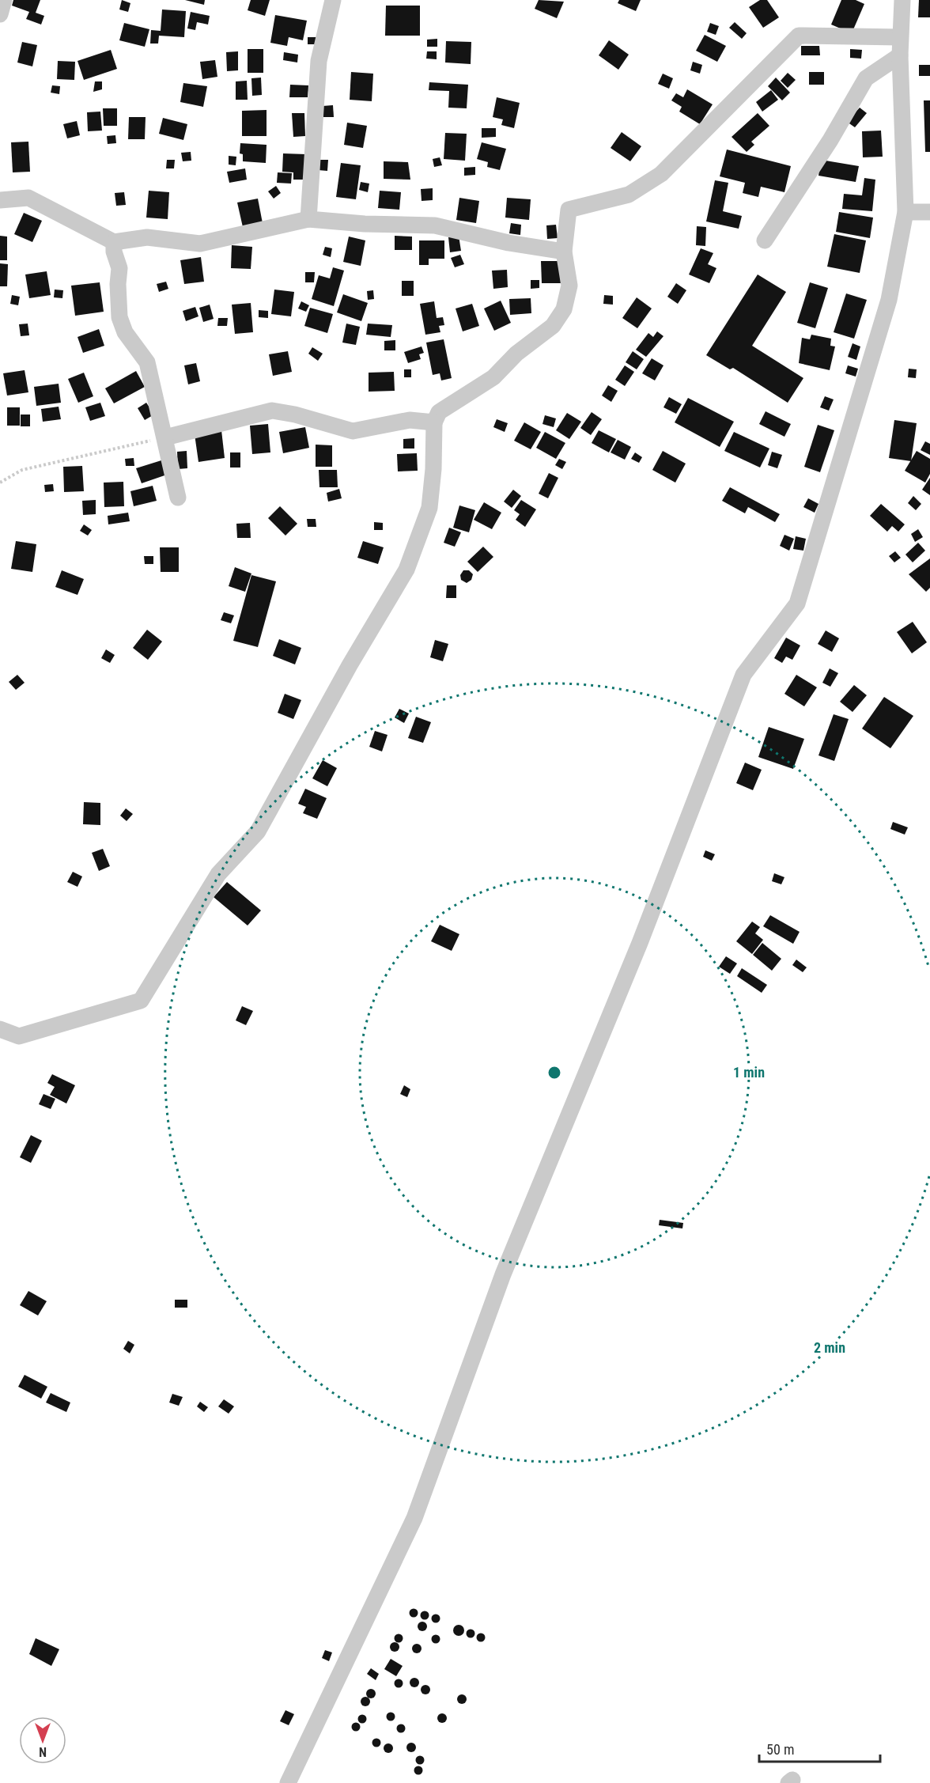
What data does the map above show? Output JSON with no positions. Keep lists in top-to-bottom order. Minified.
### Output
{"scale_bar":"50 m","north":"bottom","rings":["1 min","2 min"]}
